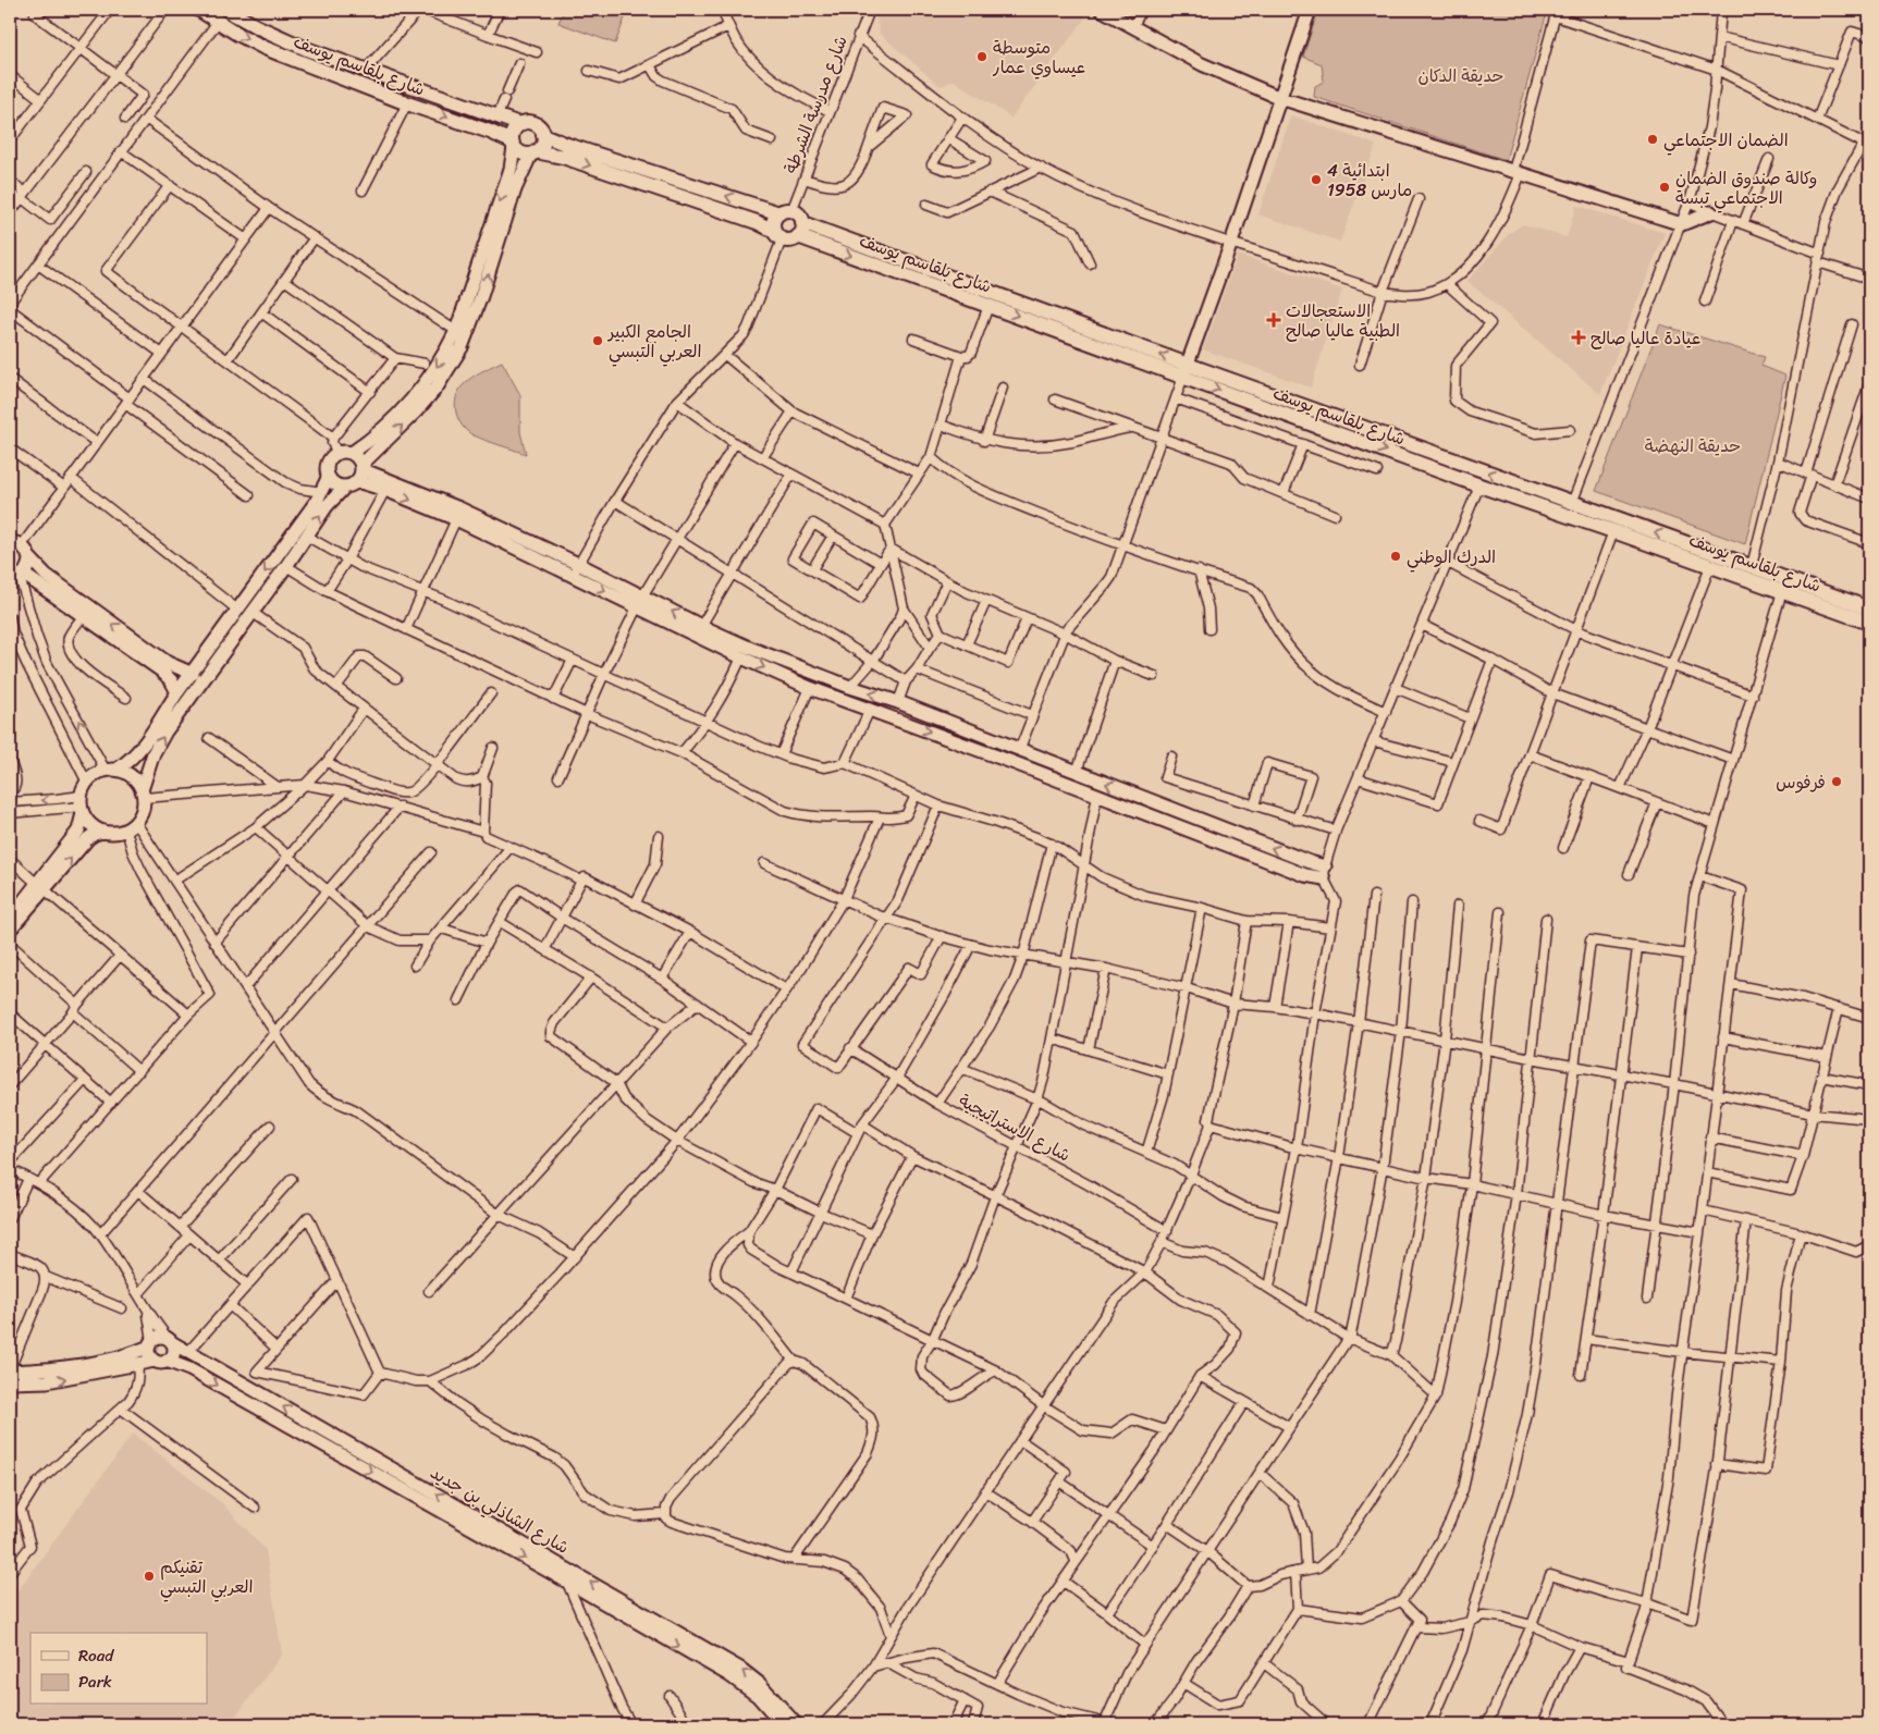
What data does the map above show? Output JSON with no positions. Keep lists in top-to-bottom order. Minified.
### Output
{"streets":{"main road":["شارع بلقاسم يوسف","شارع الشاذلي بن جديد"],"street":["شارع مدرسة الشرطة","شارع الاستراتيجية"]},"crossings":[["شارع بلقاسم يوسف","شارع مدرسة الشرطة"]],"parks":["حديقة الدكان","حديقة النهضة"],"places":{"other":["متوسطة عيساوي عمار","الضمان الاجتماعي","ابتدائية 4 مارس 1958","وكالة صندوق الضمان الاجتماعي تبسة","الجامع الكبير العربي التبسي","الدرك الوطني","فرفوس","تقنيكم العربي التبسي"],"health":["الاستعجالات الطبية عاليا صالح","عيادة عاليا صالح"]},"legend":["Road","Park"]}
